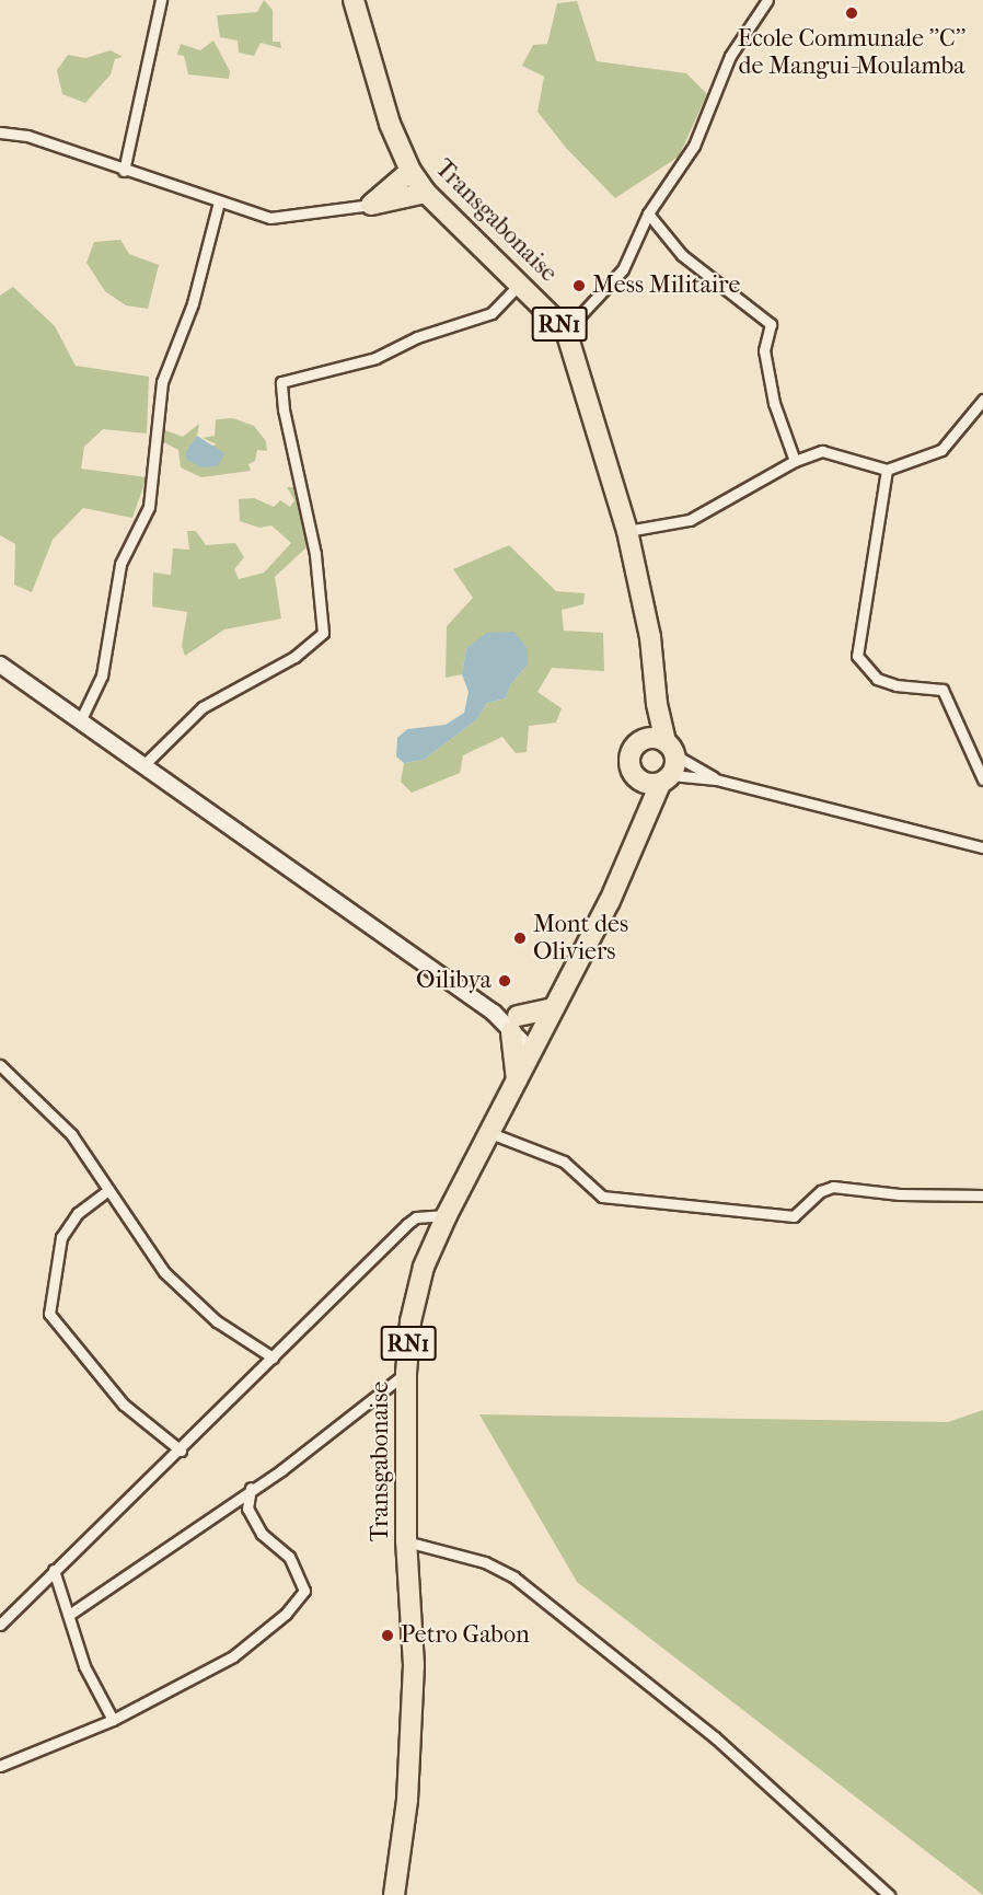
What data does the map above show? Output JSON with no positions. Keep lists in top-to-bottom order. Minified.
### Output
{"streets":{"highway":["Transgabonaise","RN1"]},"places":["Ecole Communale ''C'' de Mangui-Moulamba","Mess Militaire","Mont des Oliviers","Oilibya","Petro Gabon"]}
